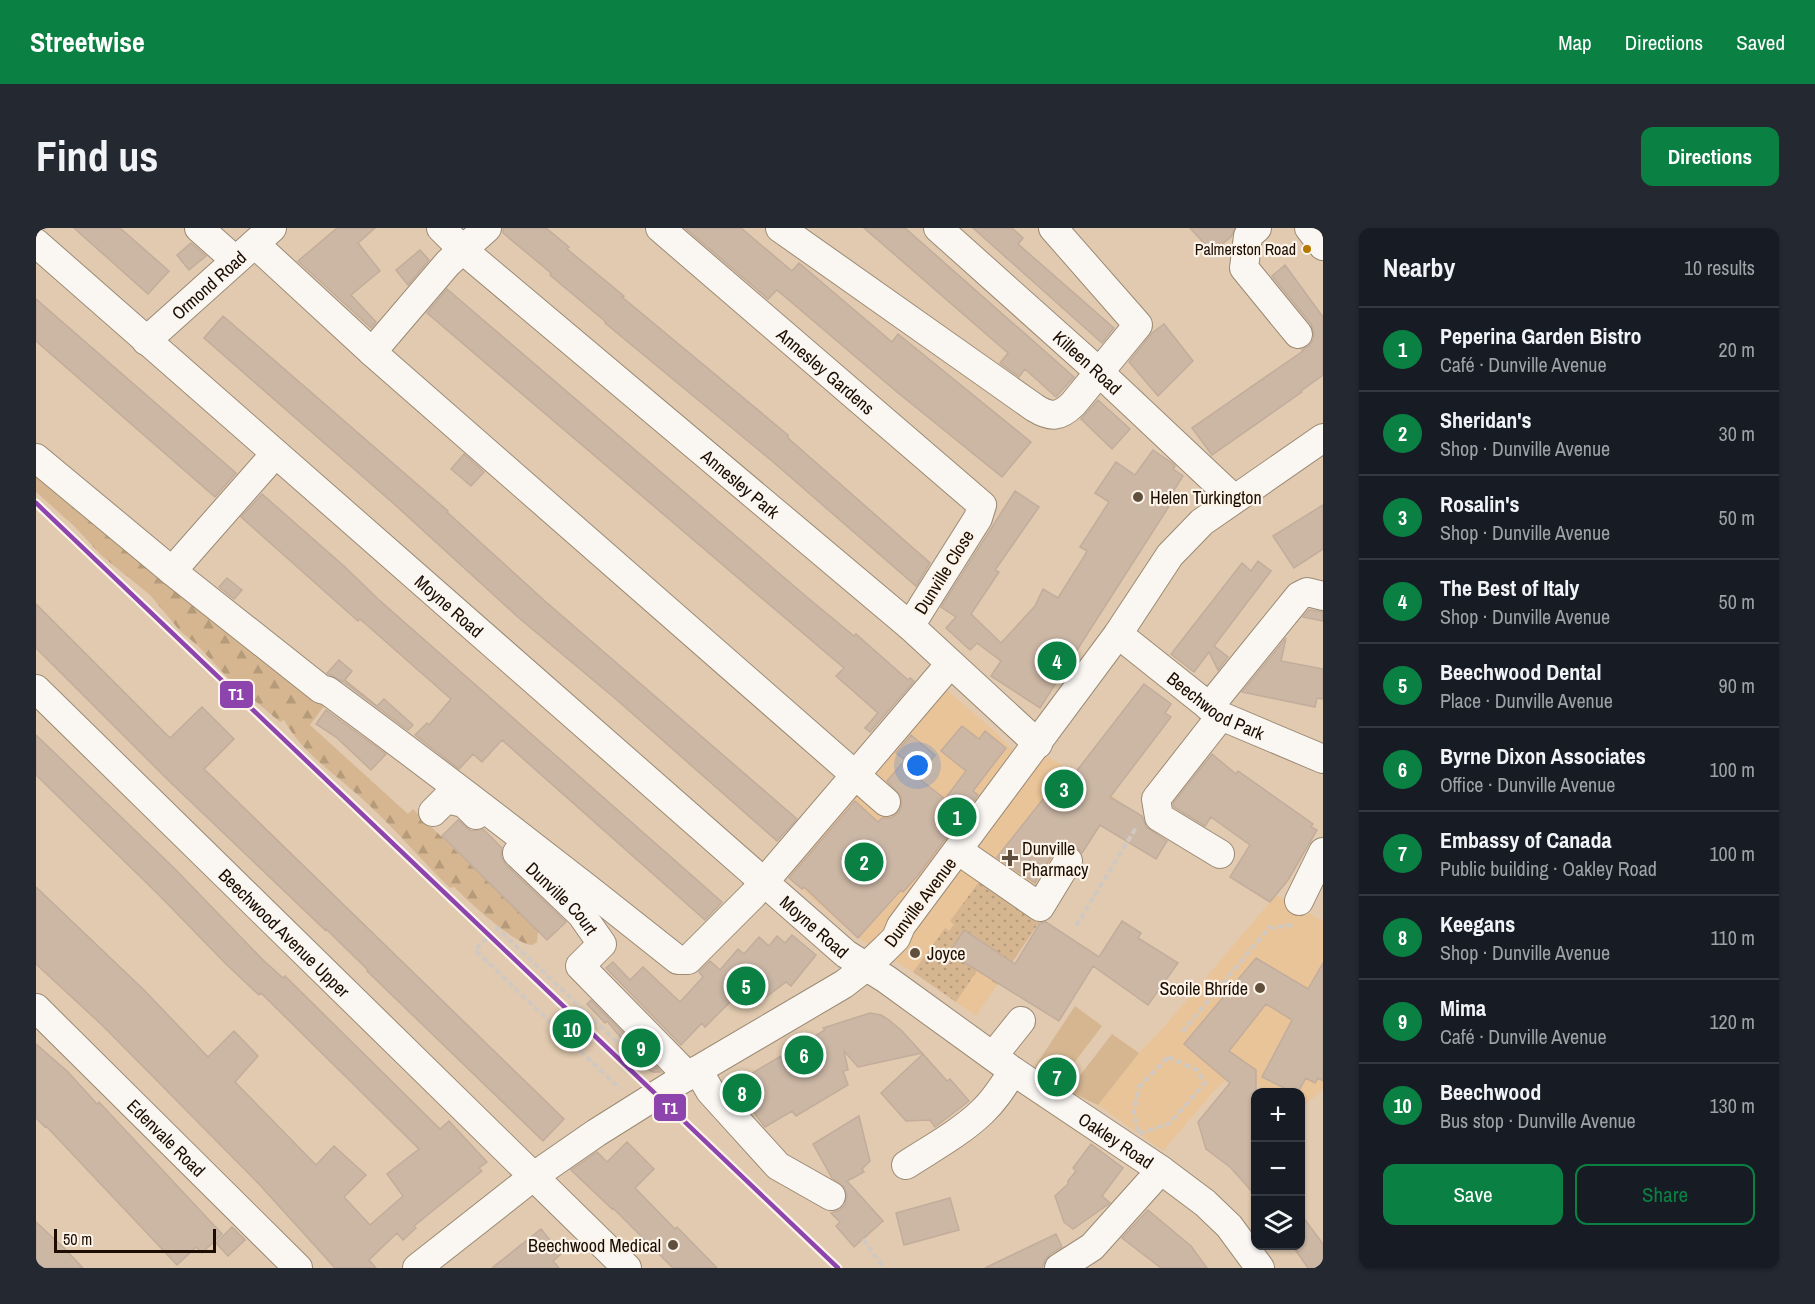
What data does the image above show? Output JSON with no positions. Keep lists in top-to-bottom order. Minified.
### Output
{"streets":{"street":["Ormond Road","Killeen Road","Annesley Gardens","Annesley Park","Dunville Close","Moyne Road","Beechwood Park","Dunville Court","Dunville Avenue","Beechwood Avenue Upper","Edenvale Road","Oakley Road"]},"crossings":[["Ormond Road","Moyne Road"],["Killeen Road","Dunville Avenue"],["Annesley Gardens","Dunville Close"],["Annesley Park","Dunville Close"],["Annesley Park","Dunville Avenue"],["Moyne Road","Dunville Avenue"],["Moyne Road","Oakley Road"],["Beechwood Park","Dunville Avenue"],["Dunville Court","Dunville Avenue"],["Dunville Avenue","Beechwood Avenue Upper"],["Dunville Avenue","Oakley Road"]],"places":{"other":["Palmerston Road","Helen Turkington","Joyce","Scoile Bhríde","Beechwood Medical"],"health":["Dunville Pharmacy"]},"lines":["transit line T1"],"scale_bar":"50 m","page":{"header":"Streetwise","nav":["Map","Directions","Saved"],"buttons":["Directions",["Save","Share"]],"title":"Find us","heading":["Nearby","10 results"],"list":[{"mark":"1","name":"Peperina Garden Bistro","note":"Café · Dunville Avenue","value":"20 m"},{"mark":"2","name":"Sheridan's","note":"Shop · Dunville Avenue","value":"30 m"},{"mark":"3","name":"Rosalin's","note":"Shop · Dunville Avenue","value":"50 m"},{"mark":"4","name":"The Best of Italy","note":"Shop · Dunville Avenue","value":"50 m"},{"mark":"5","name":"Beechwood Dental","note":"Place · Dunville Avenue","value":"90 m"},{"mark":"6","name":"Byrne Dixon Associates","note":"Office · Dunville Avenue","value":"100 m"},{"mark":"7","name":"Embassy of Canada","note":"Public building · Oakley Road","value":"100 m"},{"mark":"8","name":"Keegans","note":"Shop · Dunville Avenue","value":"110 m"},{"mark":"9","name":"Mima","note":"Café · Dunville Avenue","value":"120 m"},{"mark":"10","name":"Beechwood","note":"Bus stop · Dunville Avenue","value":"130 m"}],"pins":["4","3","1","2","5","10","9","6","7","8"],"map_buttons":["+","−"],"scale":"50 m"}}
